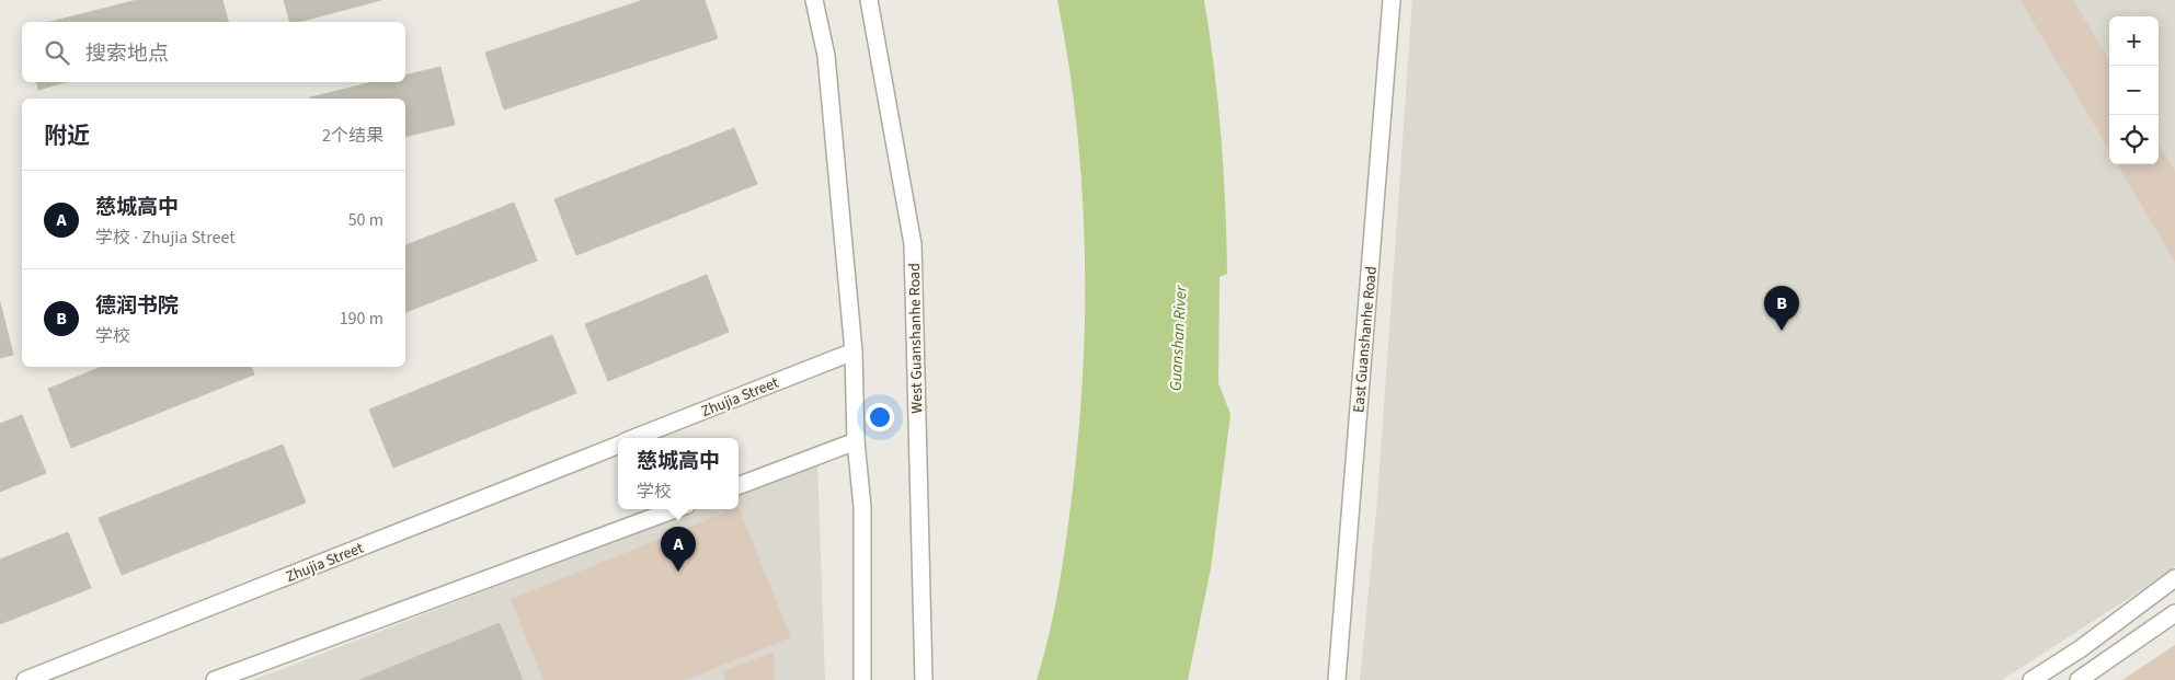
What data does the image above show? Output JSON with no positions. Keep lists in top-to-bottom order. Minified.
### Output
{"streets":{"street":["West Guanshanhe Road","East Guanshanhe Road","Zhujia Street"]},"water":["Guanshan River"],"page":{"map_buttons":["+","−"],"search":"搜索地点","heading":["附近","2个结果"],"list":[{"mark":"A","name":"慈城高中","note":"学校 · Zhujia Street","value":"50 m"},{"mark":"B","name":"德润书院","note":"学校","value":"190 m"}],"pins":["B","A"],"popup":["慈城高中","学校"]}}
